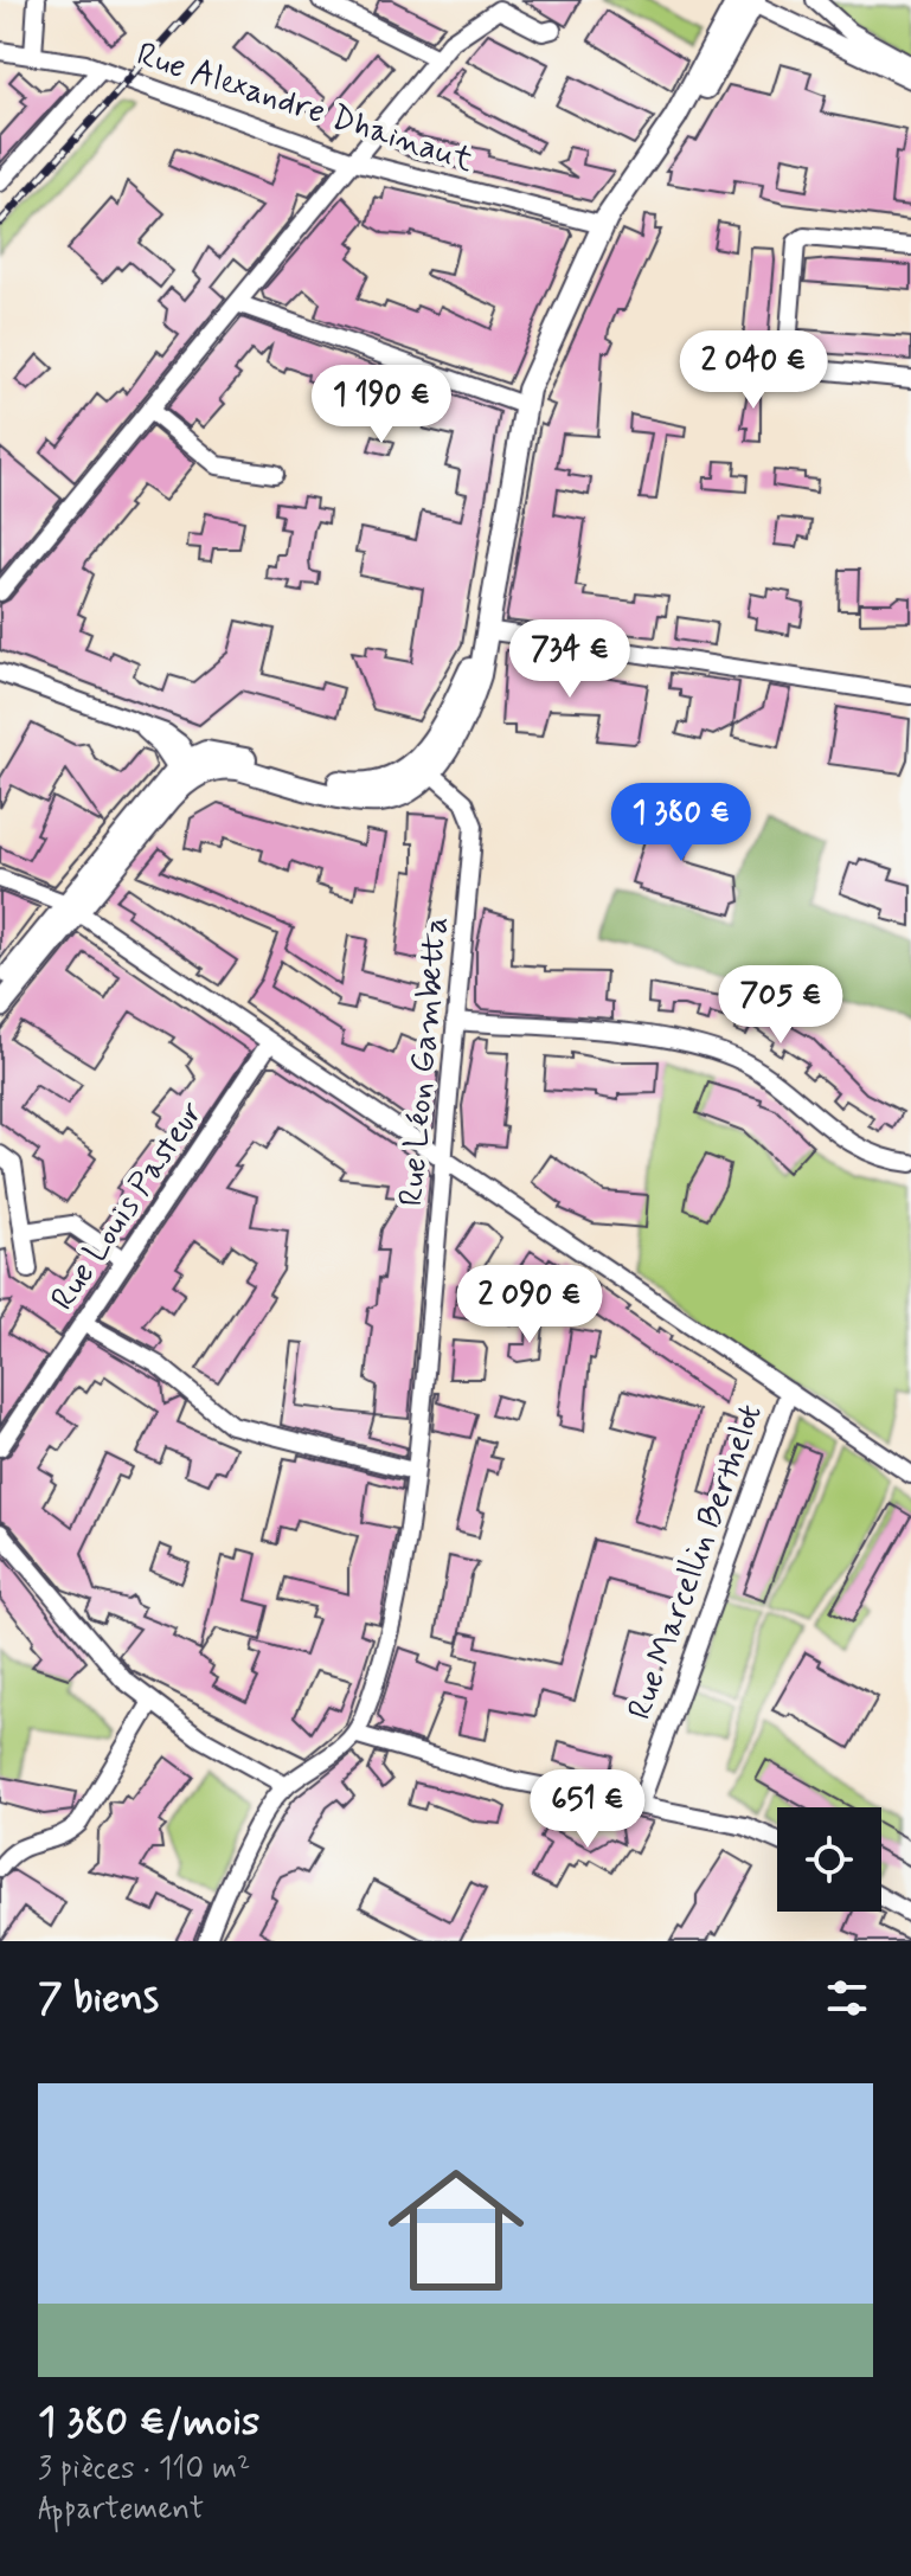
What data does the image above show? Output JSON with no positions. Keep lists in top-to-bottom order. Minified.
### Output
{"streets":{"street":["Rue Alexandre Dhainaut","Rue Léon Gambetta","Rue Louis Pasteur","Rue Marcellin Berthelot"]},"page":{"price":["2 040 €","1 190 €","734 €","1 380 €","705 €","2 090 €","651 €"],"heading":"7 biens","list":[{"name":"1 380 €/mois","note":"3 pièces · 110 m² · Appartement"}]}}
